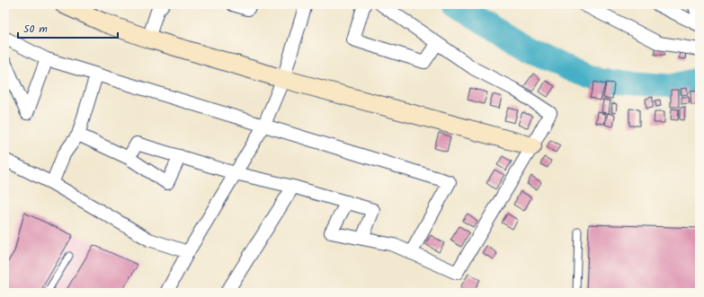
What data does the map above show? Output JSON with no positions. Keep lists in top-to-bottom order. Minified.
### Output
{"scale_bar":"50 m"}
